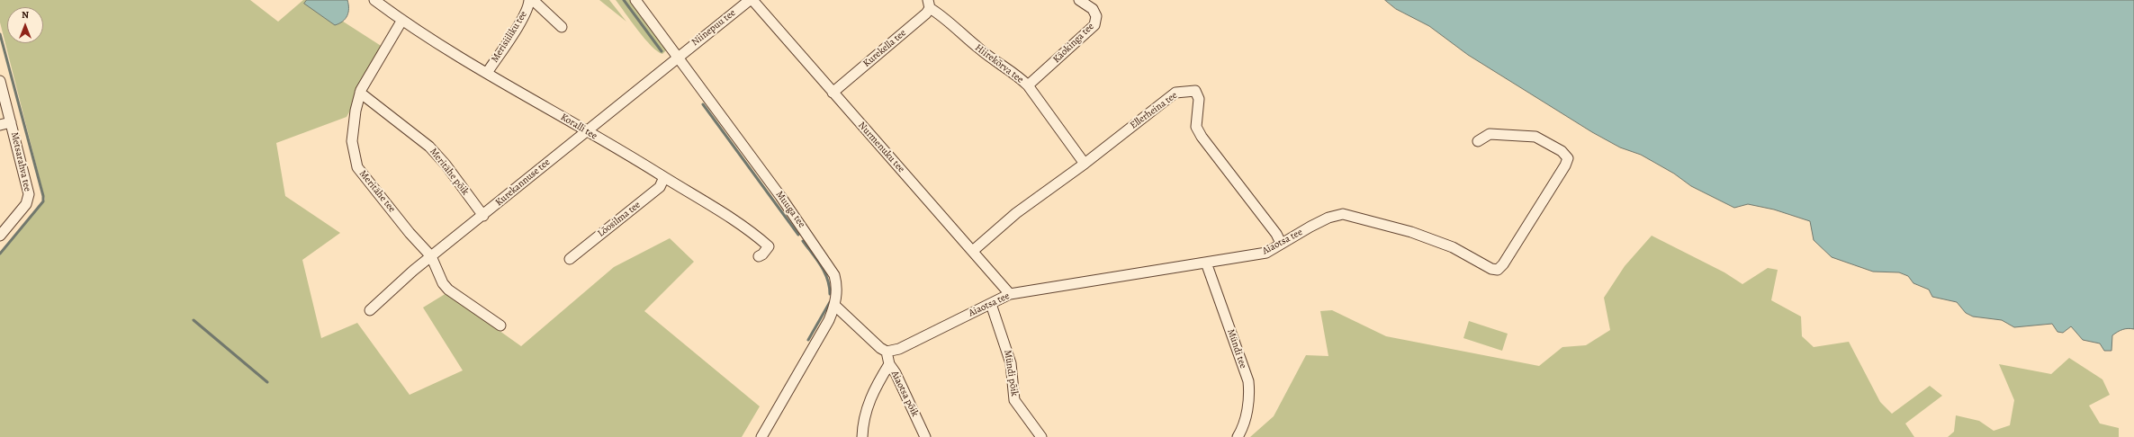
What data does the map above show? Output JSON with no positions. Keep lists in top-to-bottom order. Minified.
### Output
{"streets":{"street":["Niinepuu tee","Merisiiliku tee","Käokinga tee","Kurekella tee","Hiirekõrva tee","Ellerheina tee","Koralli tee","Nurmenuku tee","Metsarahva tee","Meritähe põik","Kurekannuse tee","Meritähe tee","Muuga tee","Lõosilma tee","Aiaotsa tee","Mündi tee","Mündi põik","Aiaotsa põik"]},"crossings":[["Niinepuu tee","Nurmenuku tee"],["Niinepuu tee","Kurekannuse tee"],["Niinepuu tee","Muuga tee"],["Merisiiliku tee","Koralli tee"],["Käokinga tee","Hiirekõrva tee"],["Kurekella tee","Hiirekõrva tee"],["Kurekella tee","Nurmenuku tee"],["Hiirekõrva tee","Ellerheina tee"],["Ellerheina tee","Nurmenuku tee"],["Ellerheina tee","Aiaotsa tee"],["Koralli tee","Kurekannuse tee"],["Koralli tee","Meritähe tee"],["Koralli tee","Lõosilma tee"],["Nurmenuku tee","Aiaotsa tee"],["Meritähe põik","Kurekannuse tee"],["Meritähe põik","Meritähe tee"],["Kurekannuse tee","Meritähe tee"],["Kurekannuse tee","Muuga tee"],["Aiaotsa tee","Mündi tee"],["Aiaotsa tee","Mündi põik"],["Aiaotsa tee","Aiaotsa põik"]],"north":"top"}
